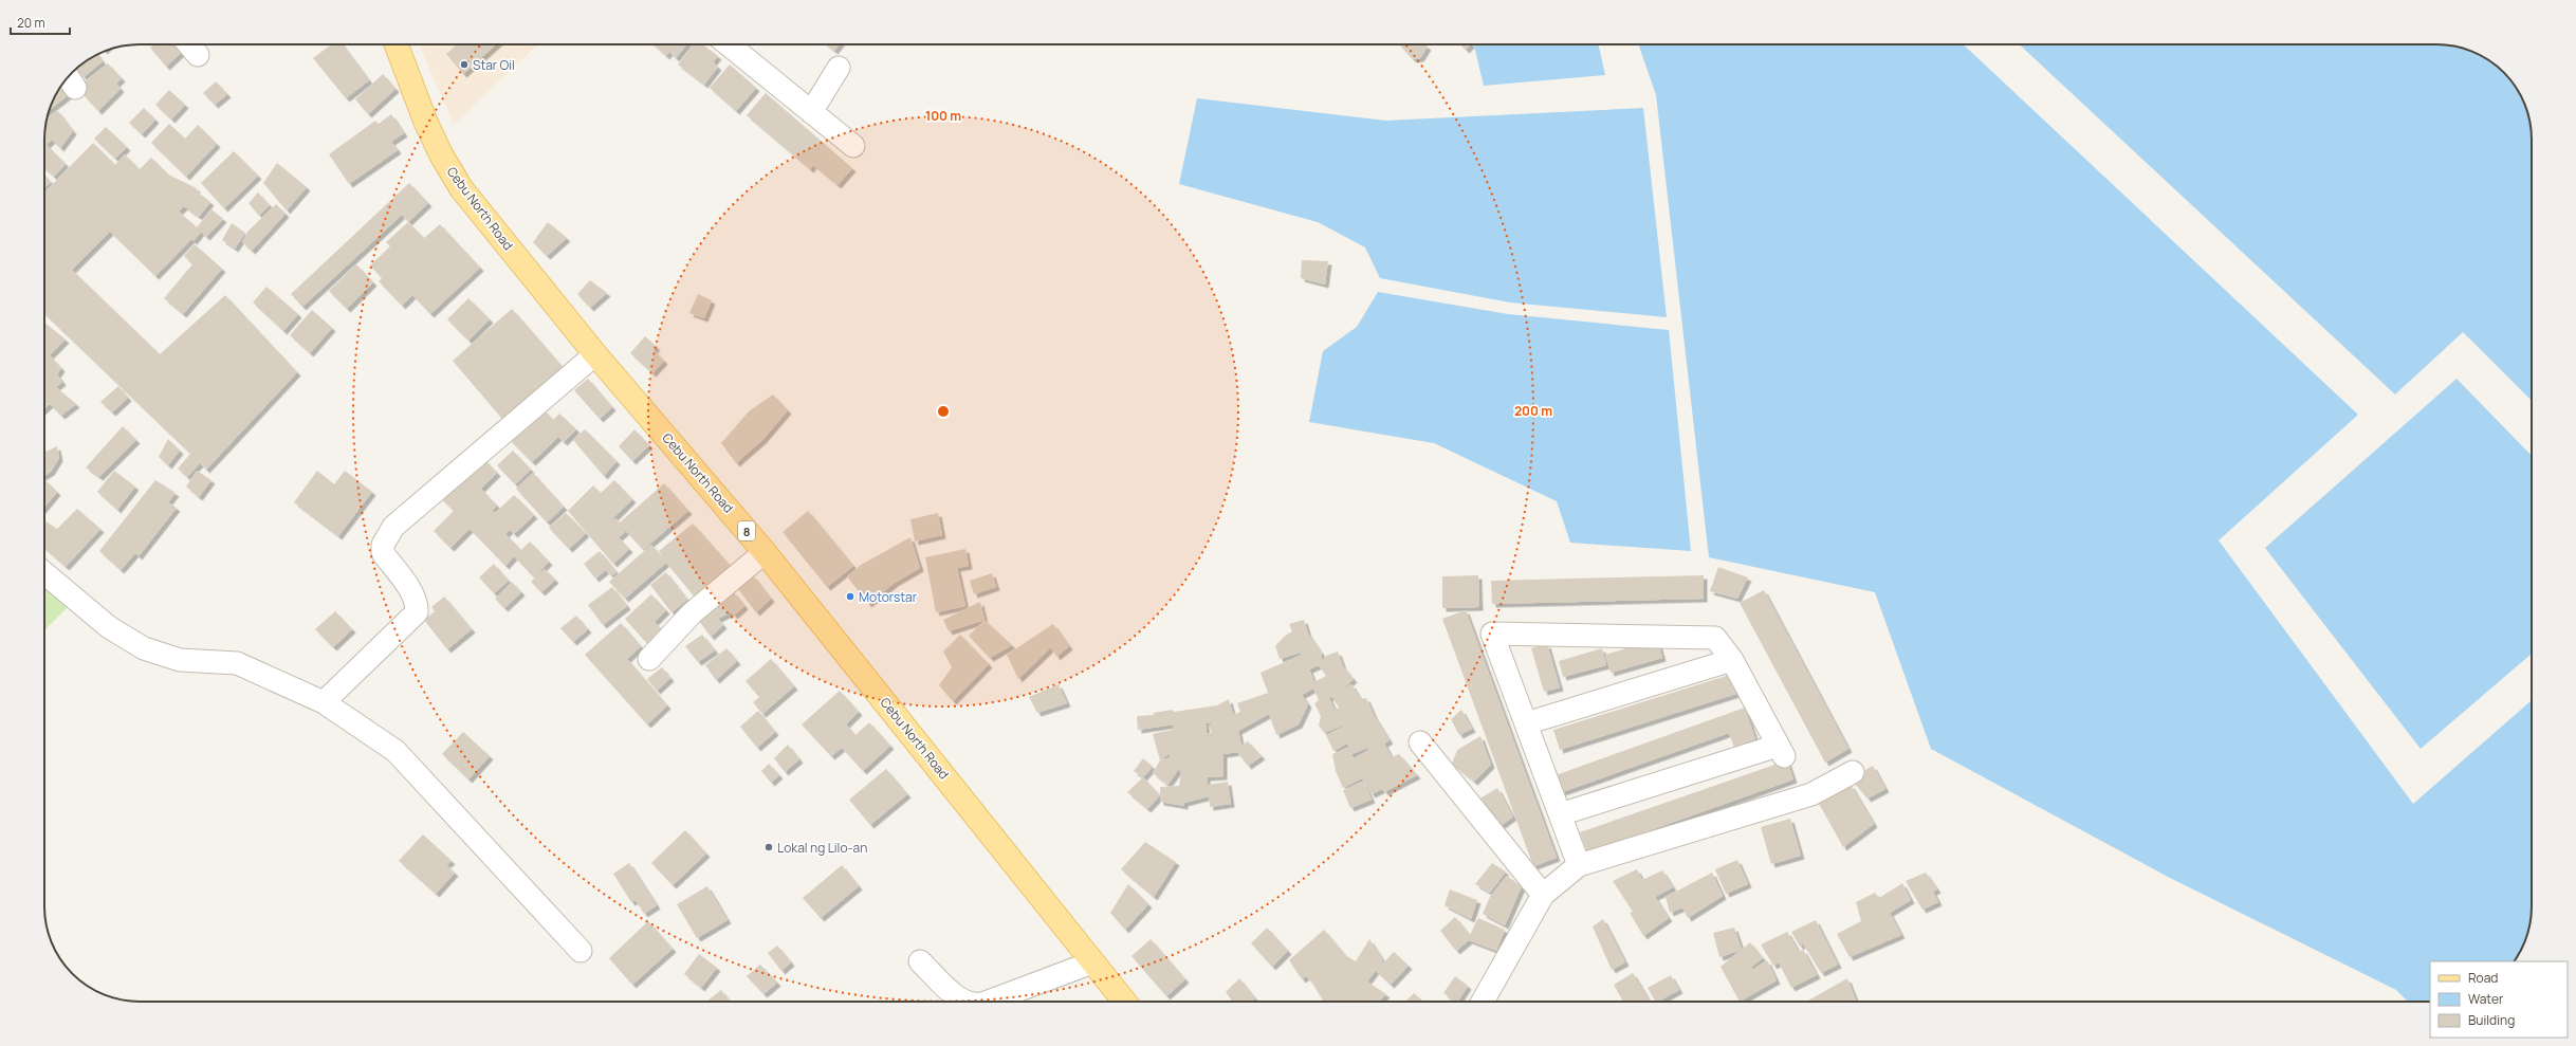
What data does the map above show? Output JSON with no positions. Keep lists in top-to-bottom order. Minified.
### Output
{"streets":{"main road":["Cebu North Road","8"]},"places":["Star Oil","Motorstar","Lokal ng Lilo-an"],"legend":["Road","Water","Building"],"scale_bar":"20 m","rings":["100 m","200 m"]}
